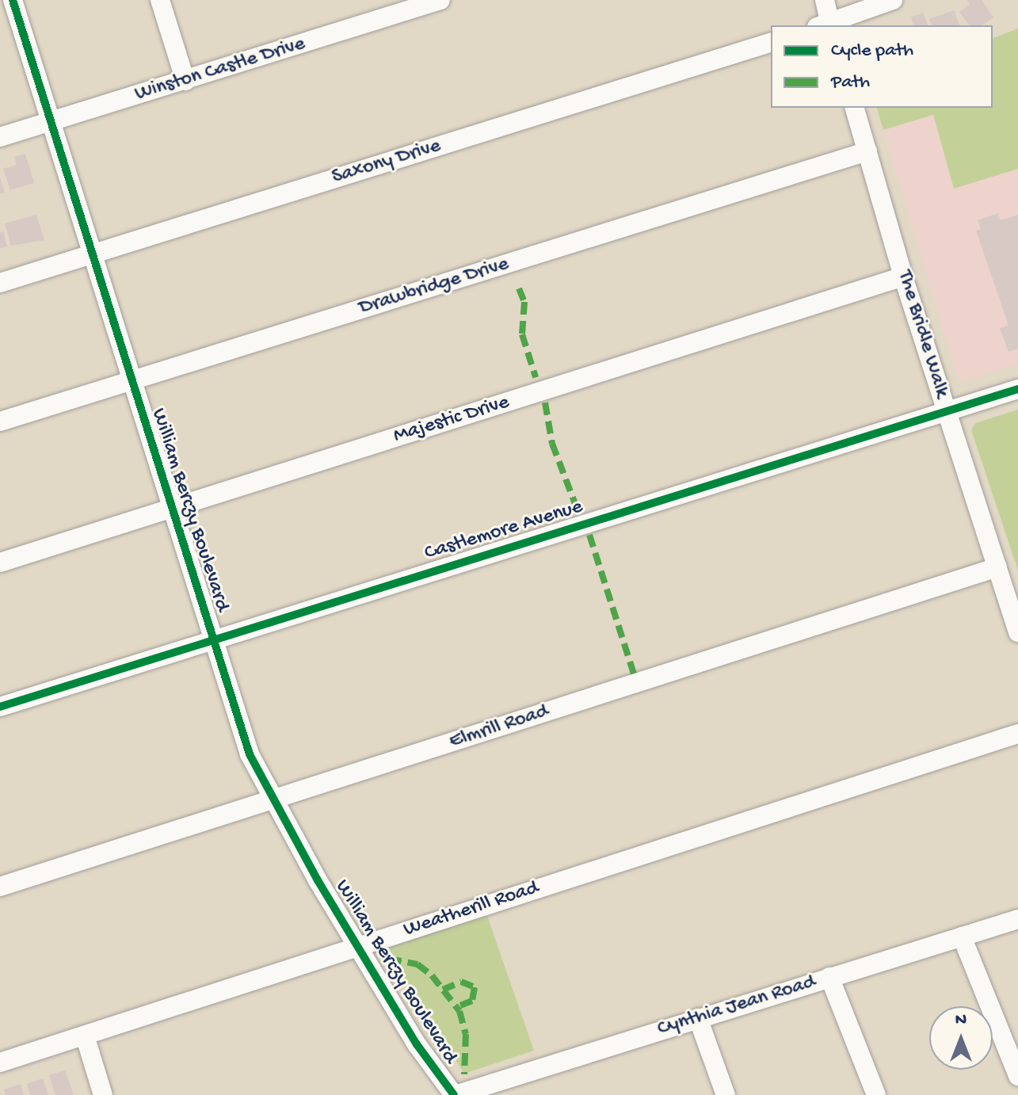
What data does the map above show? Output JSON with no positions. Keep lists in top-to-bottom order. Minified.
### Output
{"streets":{"street":["Winston Castle Drive","Saxony Drive","Drawbridge Drive","The Bridle Walk","Majestic Drive","William Berczy Boulevard","Castlemore Avenue","Elmrill Road","Weatherill Road","Cynthia Jean Road"]},"crossings":[["Winston Castle Drive","William Berczy Boulevard"],["Saxony Drive","William Berczy Boulevard"],["Drawbridge Drive","The Bridle Walk"],["Drawbridge Drive","William Berczy Boulevard"],["The Bridle Walk","Majestic Drive"],["The Bridle Walk","Castlemore Avenue"],["The Bridle Walk","Elmrill Road"],["Majestic Drive","William Berczy Boulevard"],["William Berczy Boulevard","Castlemore Avenue"],["William Berczy Boulevard","Elmrill Road"],["William Berczy Boulevard","Weatherill Road"],["William Berczy Boulevard","Cynthia Jean Road"]],"legend":["Cycle path","Path"],"north":"top"}
